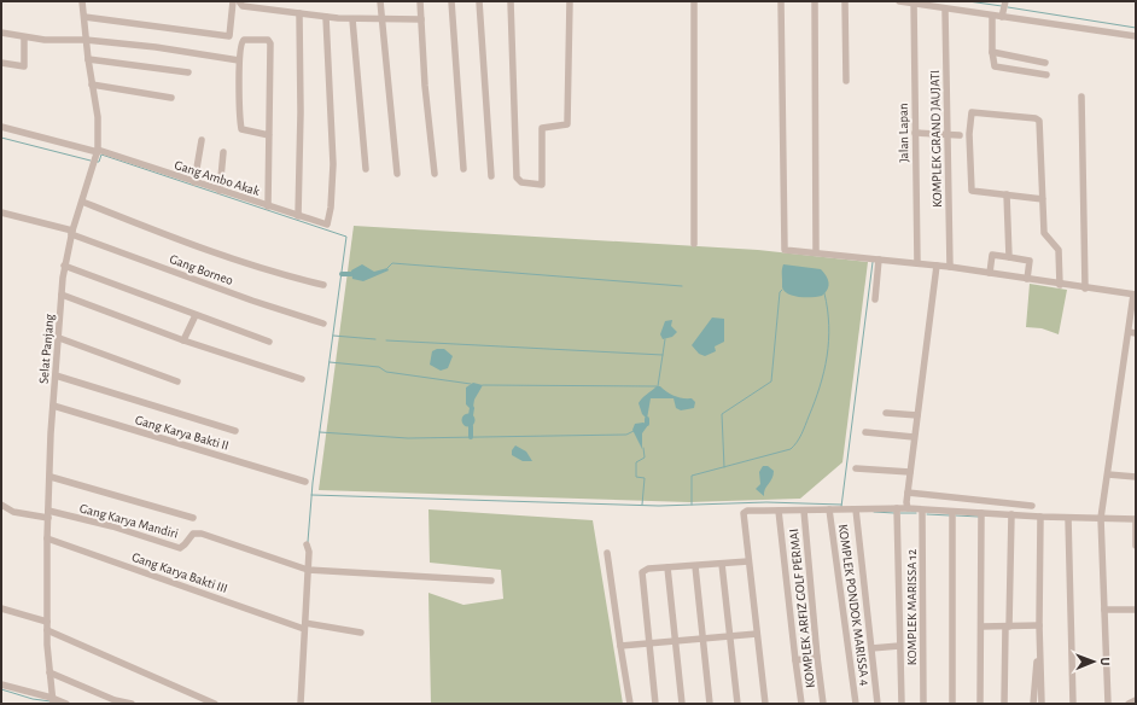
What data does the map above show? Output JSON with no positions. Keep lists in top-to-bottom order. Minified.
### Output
{"streets":{"street":["Jalan Lapan","KOMPLEK GRAND JAUJATI","Gang Ambo Akak","Gang Borneo","Selat Panjang","Gang Karya Bakti II","Gang Karya Mandiri","Gang Karya Bakti III","KOMPLEK PONDOK MARISSA 4","KOMPLEK MARISSA 12","KOMPLEK ARFIZ GOLF PERMAI"]},"crossings":[["Gang Ambo Akak","Selat Panjang"],["Gang Borneo","Selat Panjang"],["Selat Panjang","Gang Karya Bakti II"],["Selat Panjang","Gang Karya Mandiri"],["Selat Panjang","Gang Karya Bakti III"]],"north":"right"}
